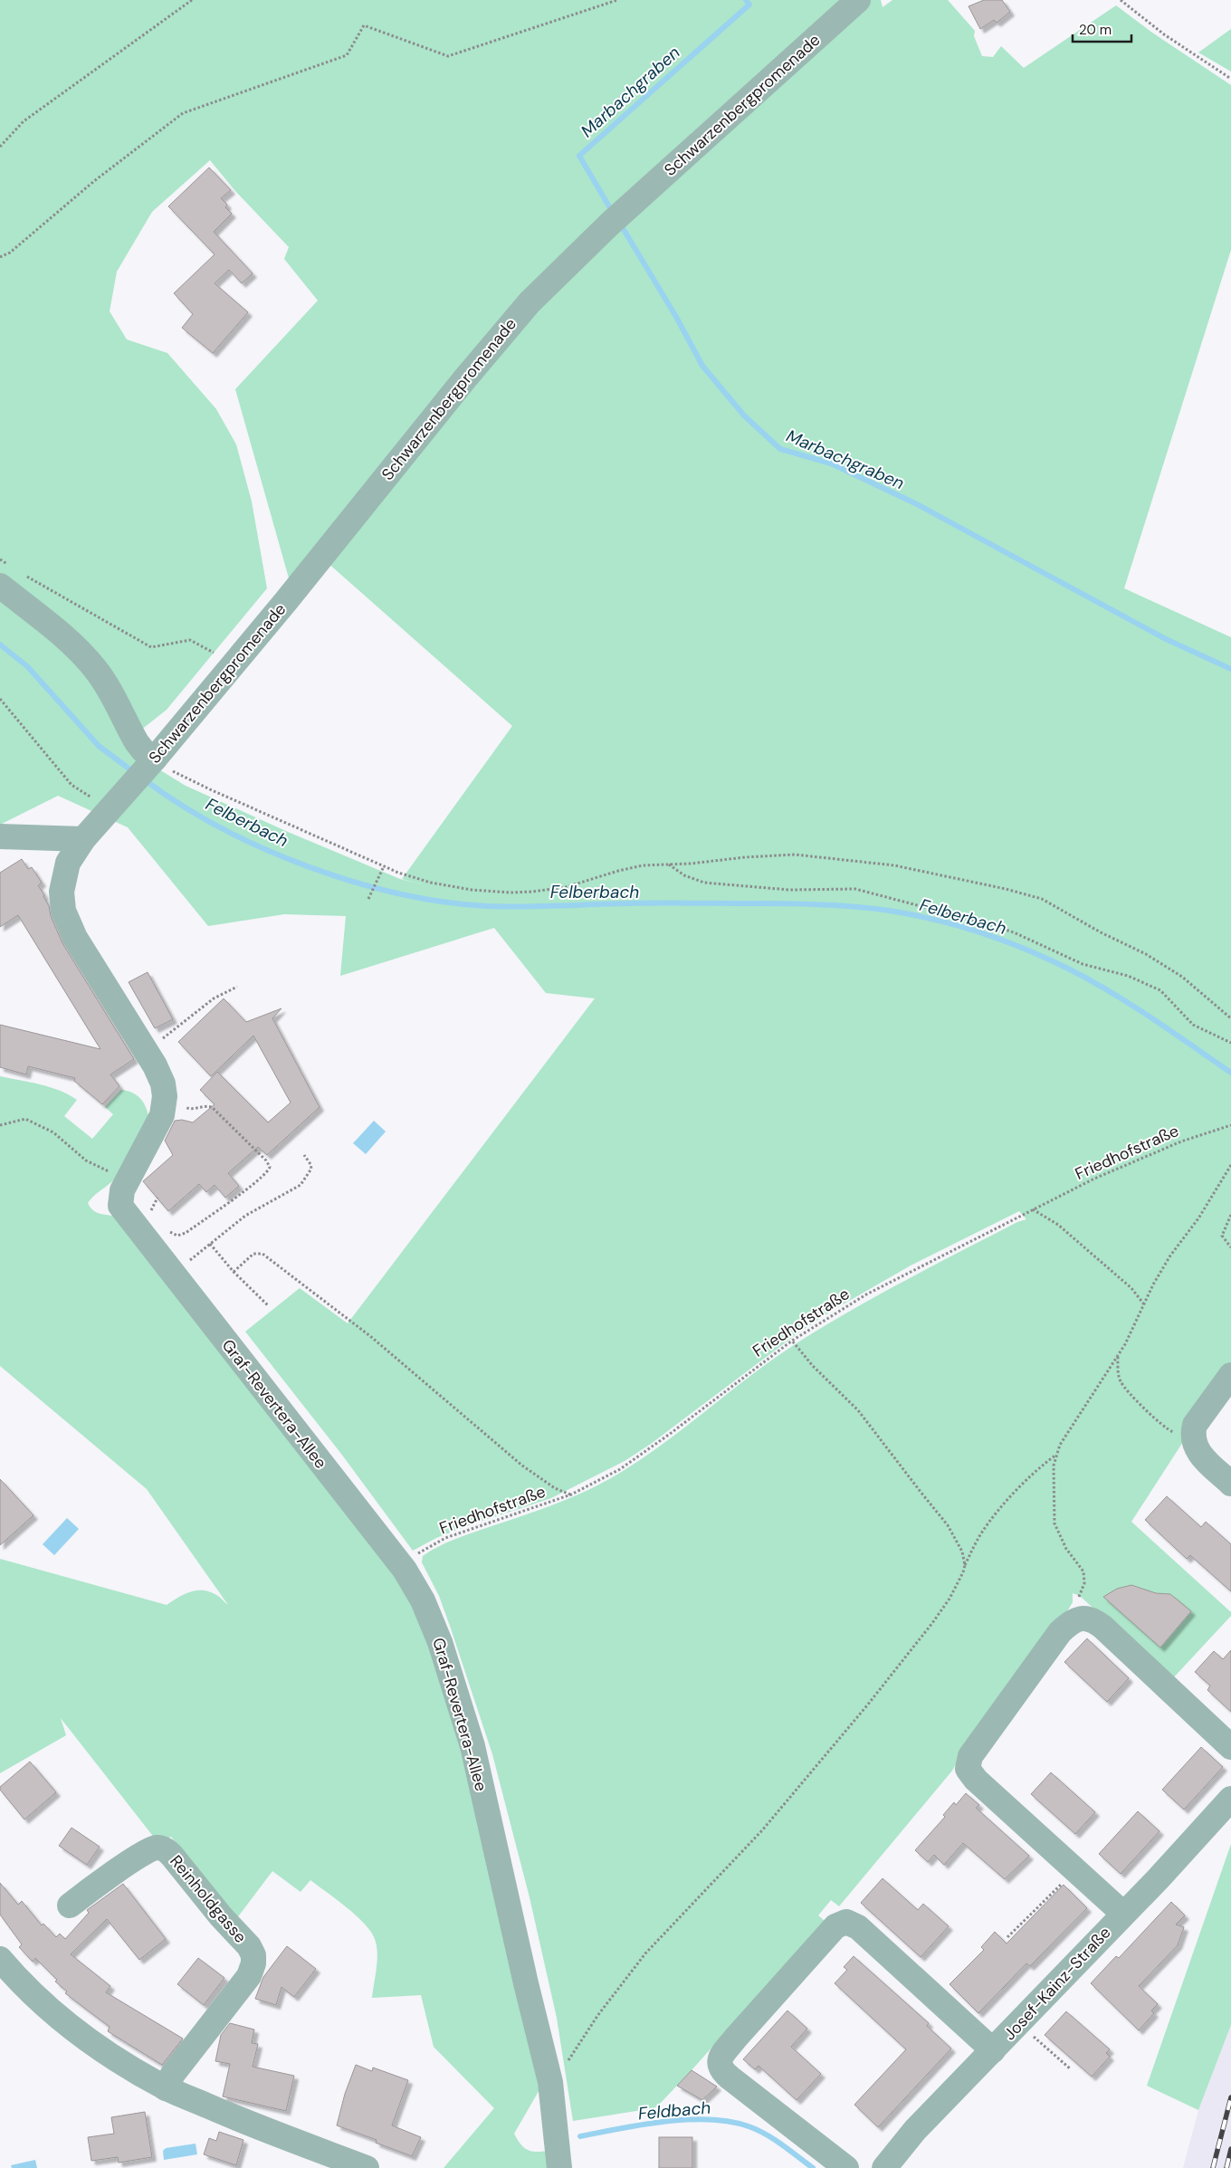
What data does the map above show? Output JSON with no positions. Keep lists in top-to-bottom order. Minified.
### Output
{"streets":{"street":["Schwarzenbergpromenade","Graf-Revertera-Allee","Reinholdgasse","Josef-Kainz-Straße"],"path":["Friedhofstraße"]},"crossings":[["Schwarzenbergpromenade","Graf-Revertera-Allee"],["Friedhofstraße","Graf-Revertera-Allee"]],"water":["Marbachgraben","Felberbach","Feldbach"],"scale_bar":"20 m"}
